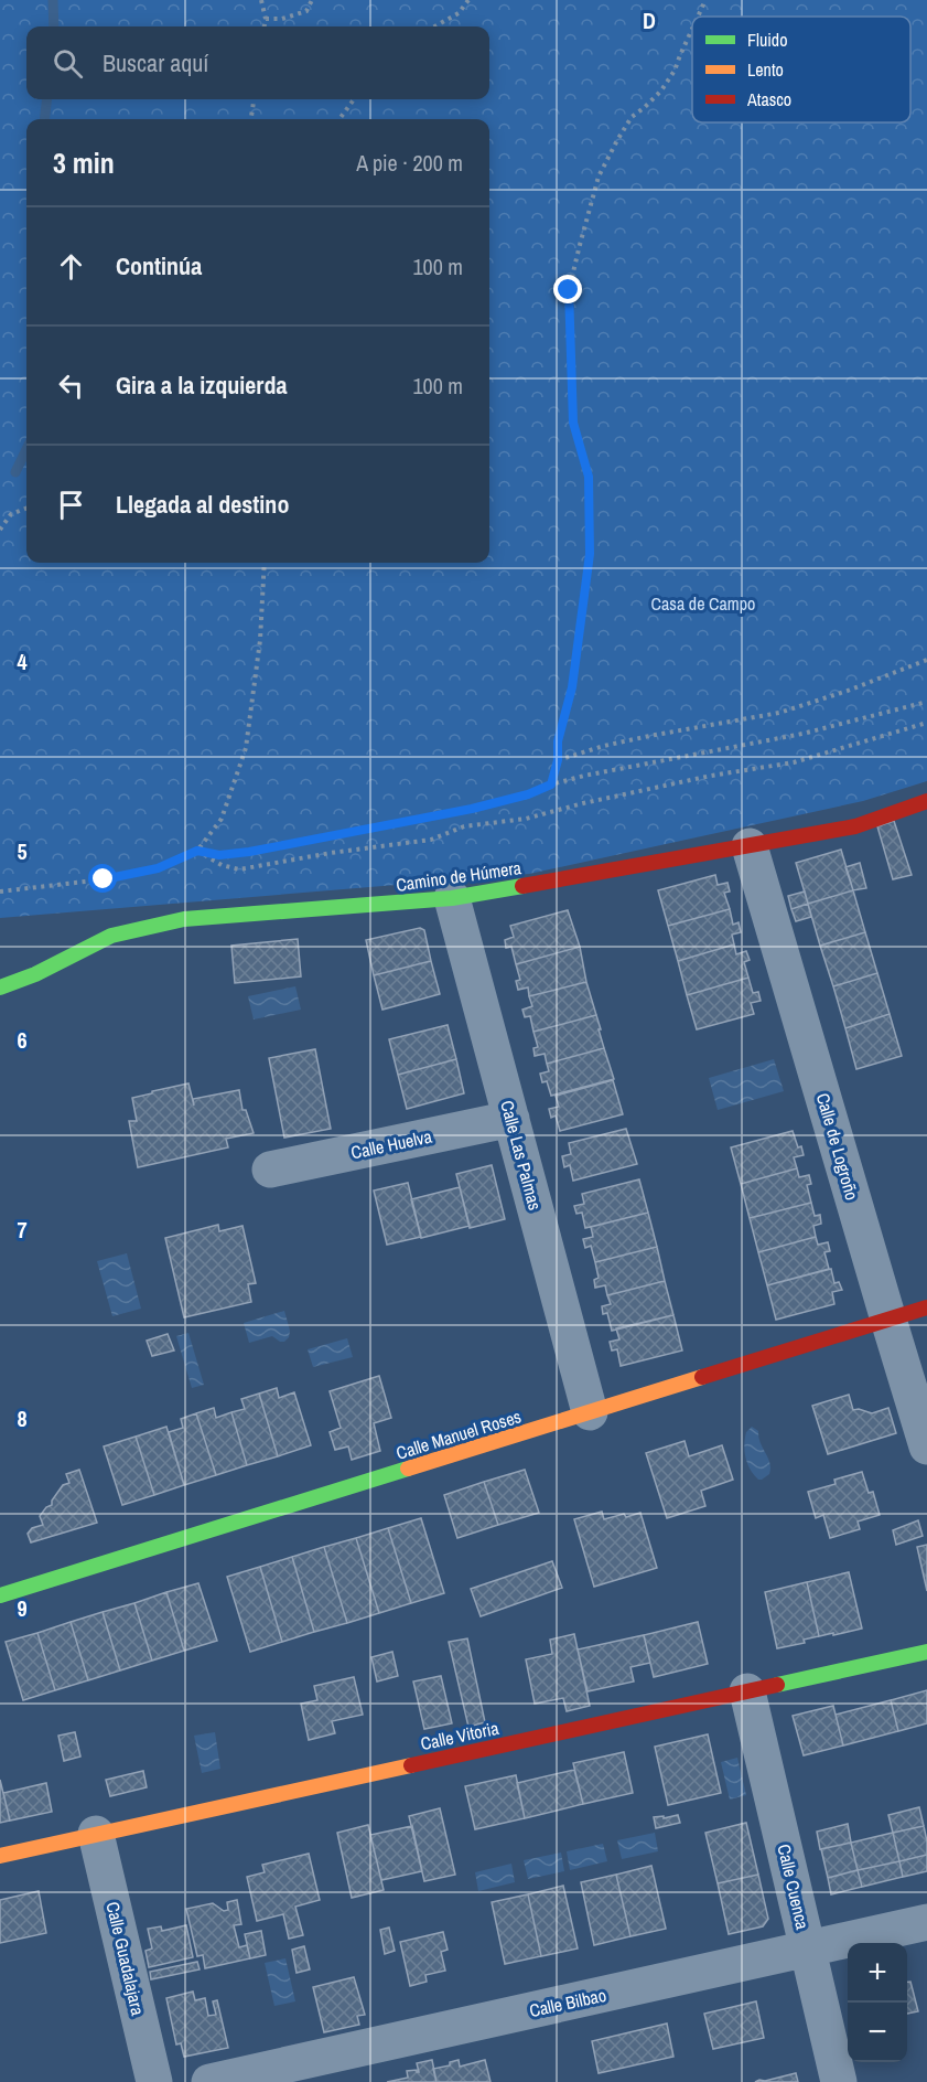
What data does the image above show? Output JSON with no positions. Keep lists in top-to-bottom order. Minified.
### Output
{"streets":{"street":["Camino de Húmera","Calle Huelva","Calle de Logroño","Calle Las Palmas","Calle Manuel Roses","Calle Vitoria","Calle Cuenca","Calle Guadalajara","Calle Bilbao"]},"crossings":[["Camino de Húmera","Calle de Logroño"],["Camino de Húmera","Calle Las Palmas"],["Calle Huelva","Calle Las Palmas"],["Calle de Logroño","Calle Manuel Roses"],["Calle Las Palmas","Calle Manuel Roses"],["Calle Vitoria","Calle Cuenca"],["Calle Vitoria","Calle Guadalajara"],["Calle Cuenca","Calle Bilbao"]],"parks":["Casa de Campo"],"legend":["Fluido","Lento","Atasco"],"page":{"search":"Buscar aquí","heading":["3 min","A pie · 200 m"],"list":[["Continúa","100 m"],["Gira a la izquierda","100 m"],"Llegada al destino"],"map_buttons":["+","−"]},"grid":{"columns":["D"],"rows":["4","5","6","7","8","9"]}}
